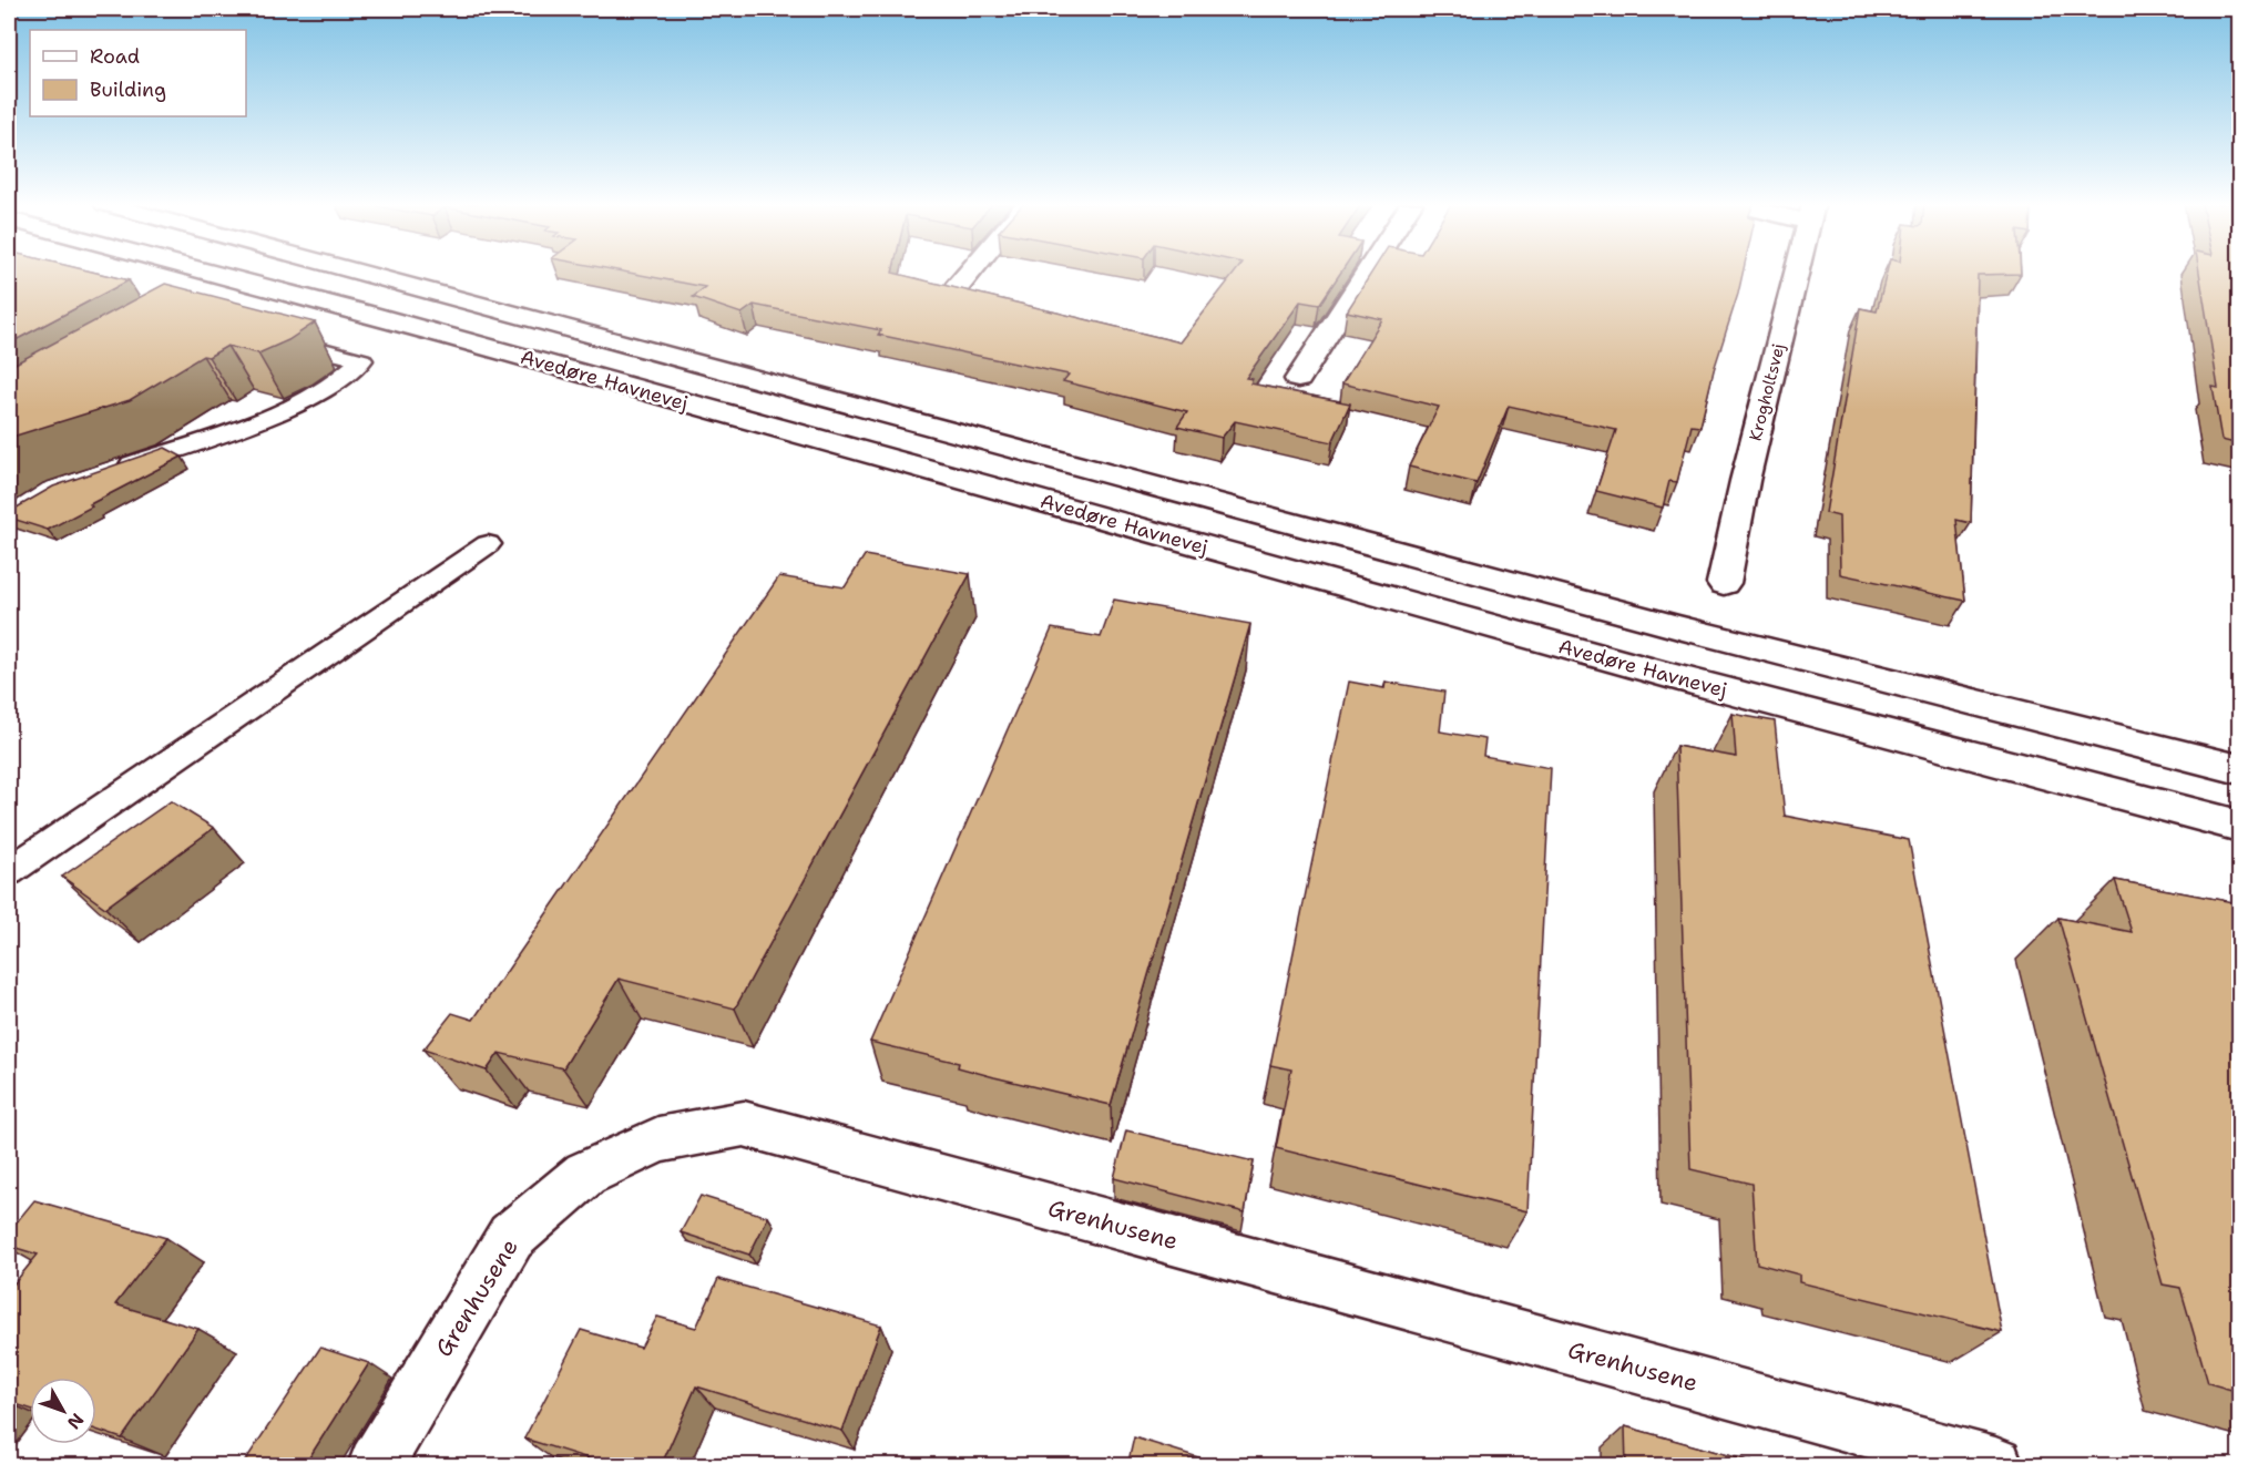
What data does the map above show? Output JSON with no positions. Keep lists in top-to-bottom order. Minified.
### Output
{"streets":{"street":["Avedøre Havnevej","Krogholtsvej","Grenhusene"]},"legend":["Road","Building"],"north":"bottom right"}
